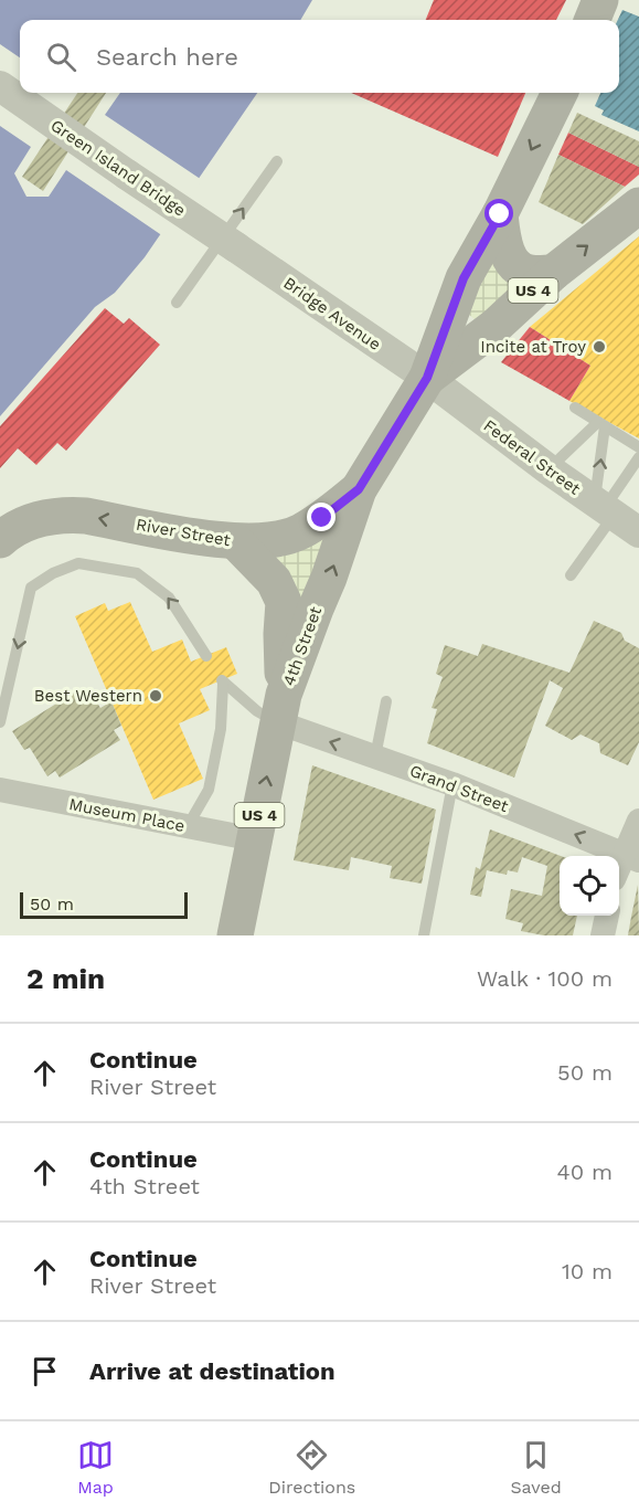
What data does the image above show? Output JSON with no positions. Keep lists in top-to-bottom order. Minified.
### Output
{"streets":{"main road":["US 4","River Street","4th Street"],"street":["Green Island Bridge","Bridge Avenue","Federal Street","Grand Street","Museum Place"]},"crossings":[["Green Island Bridge","Bridge Avenue"],["US 4","Bridge Avenue"],["US 4","Federal Street"],["US 4","4th Street"],["Bridge Avenue","Federal Street"],["Bridge Avenue","4th Street"],["Federal Street","4th Street"],["River Street","4th Street"],["4th Street","Grand Street"],["4th Street","Museum Place"]],"one_way":["River Street","4th Street","Grand Street"],"places":["Incite at Troy","Best Western"],"scale_bar":"50 m","page":{"search":"Search here","scale":"50 m","heading":["2 min","Walk · 100 m"],"list":[["Continue","River Street","50 m"],["Continue","4th Street","40 m"],["Continue","River Street","10 m"],"Arrive at destination"],"nav":["Map","Directions","Saved"]}}
